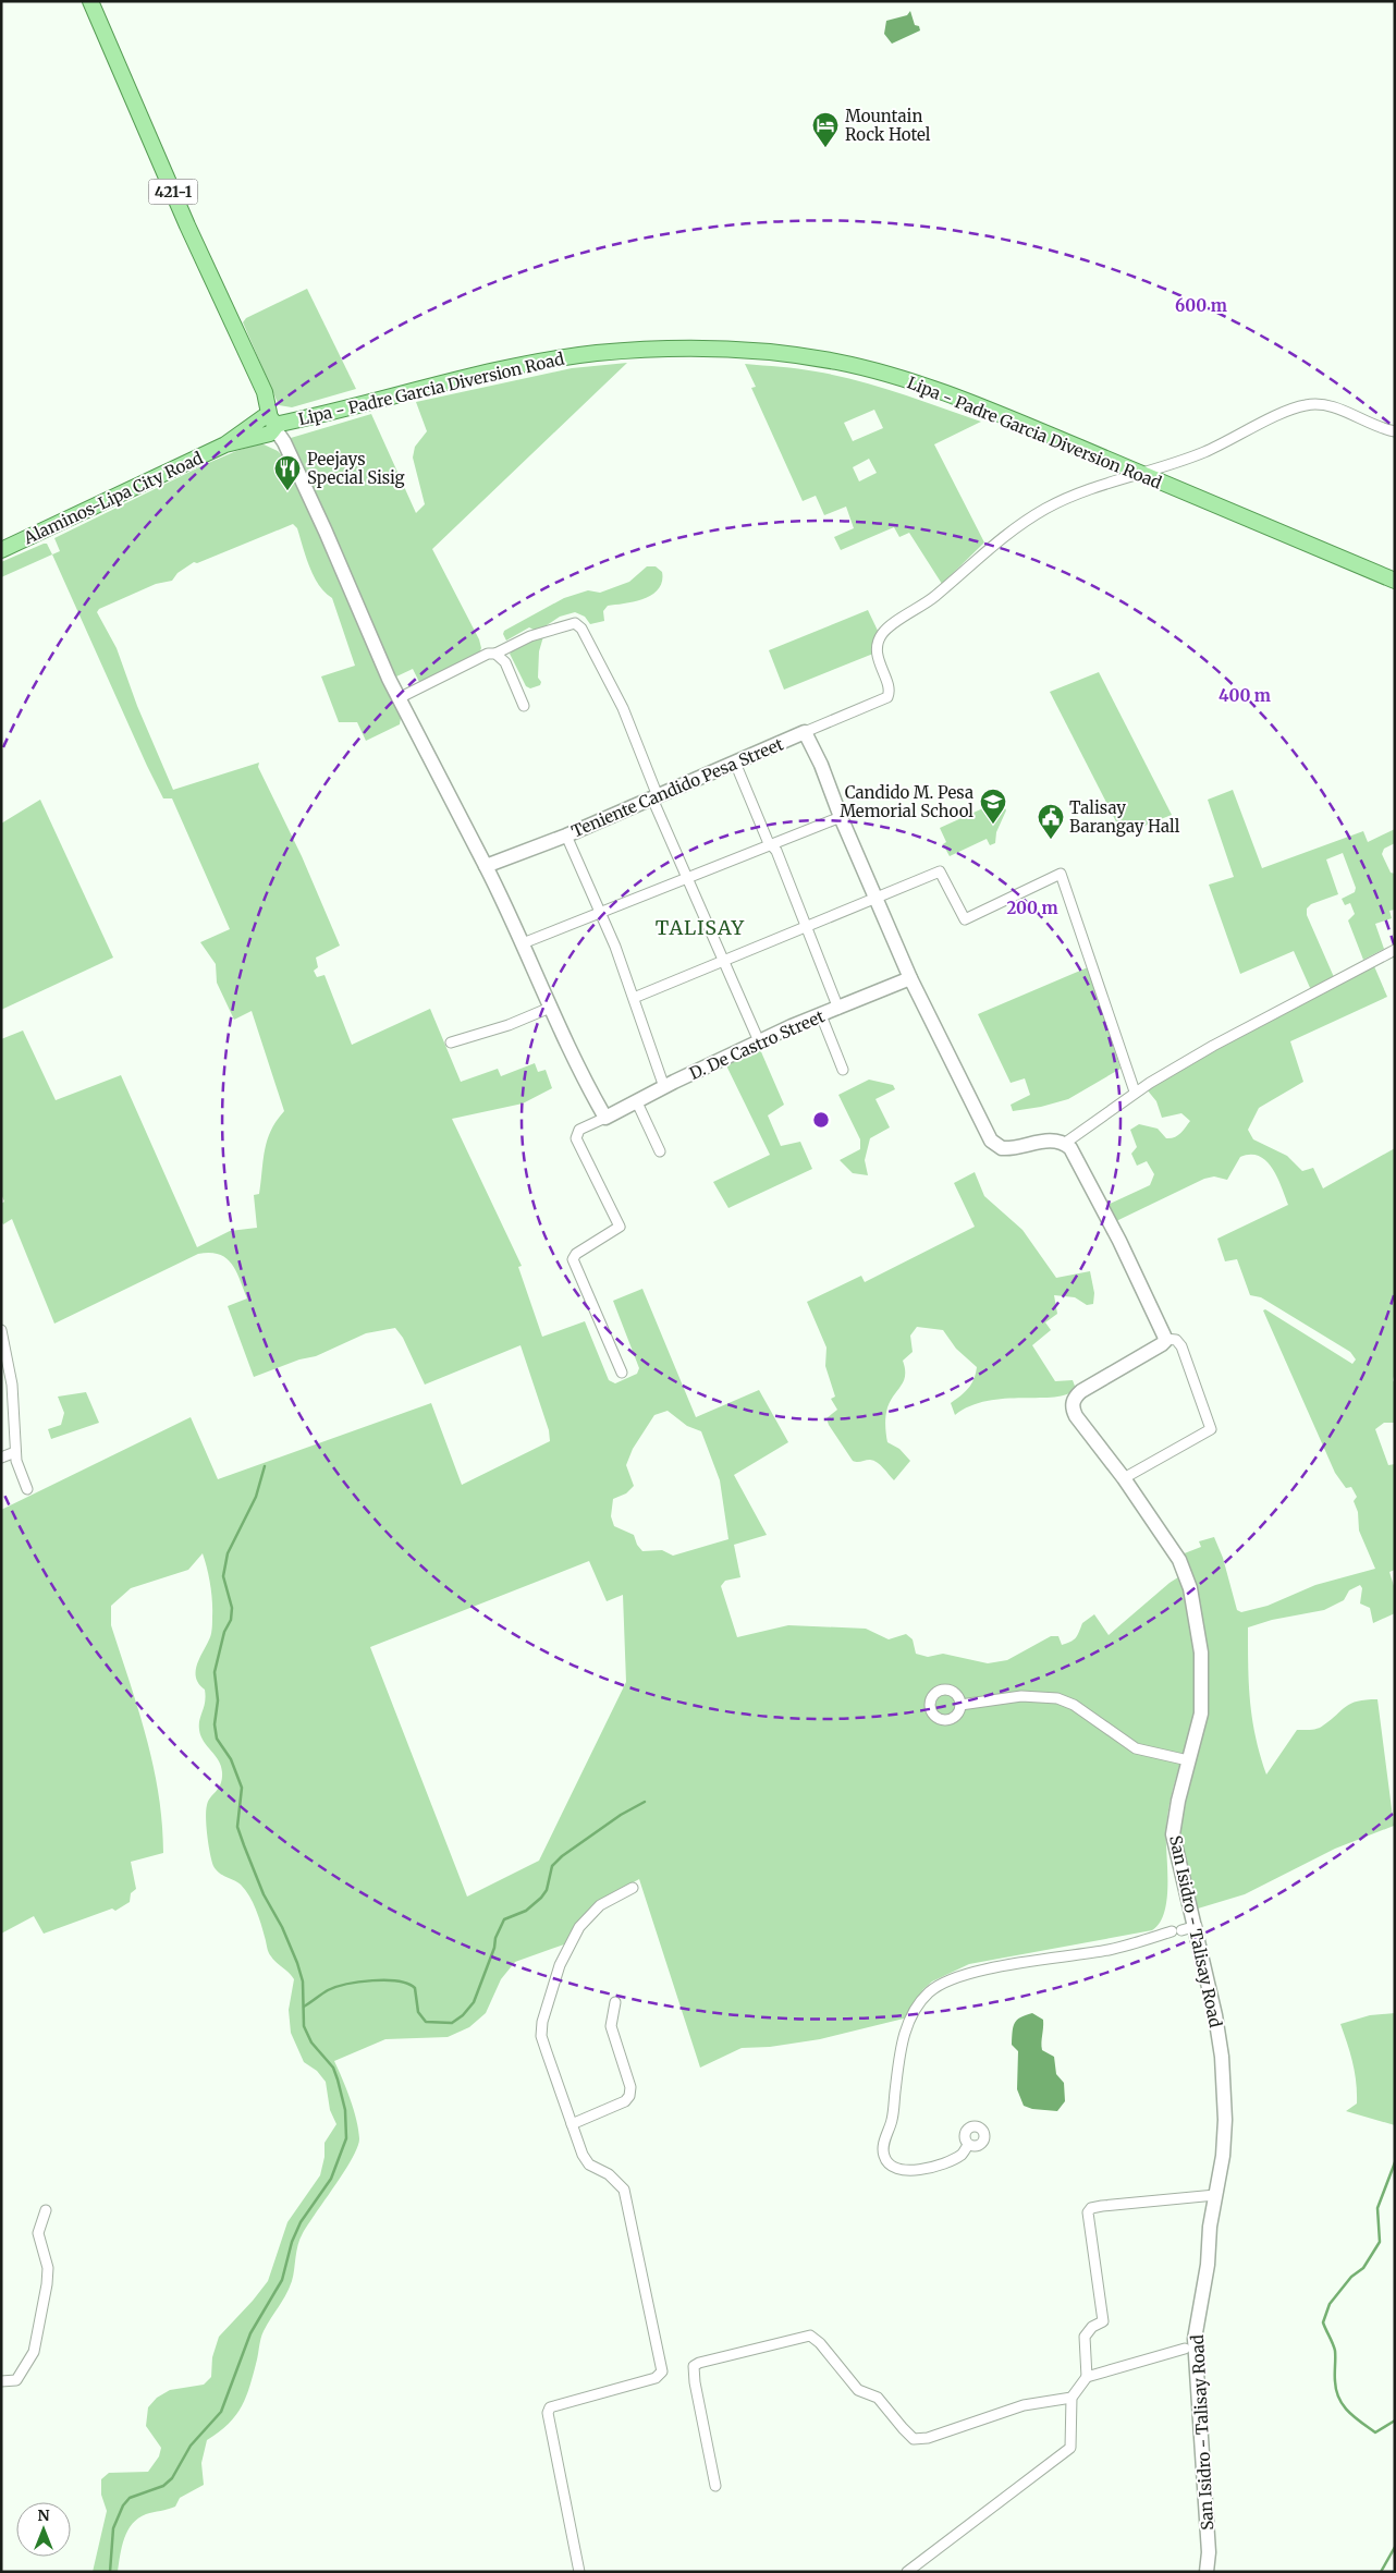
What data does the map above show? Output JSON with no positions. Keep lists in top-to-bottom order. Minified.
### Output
{"streets":{"main road":["421-1","Lipa - Padre Garcia Diversion Road","Alaminos-Lipa City Road"],"street":["Teniente Candido Pesa Street","D. De Castro Street","San Isidro - Talisay Road"]},"crossings":[["421-1","Lipa - Padre Garcia Diversion Road"],["421-1","Alaminos-Lipa City Road"],["Lipa - Padre Garcia Diversion Road","Alaminos-Lipa City Road"]],"districts":["TALISAY"],"places":{"hotel":["Mountain Rock Hotel"],"restaurant":["Peejays Special Sisig"],"school or university":["Candido M. Pesa Memorial School"],"public building":["Talisay Barangay Hall"]},"north":"top","rings":["600 m","400 m","200 m"]}
